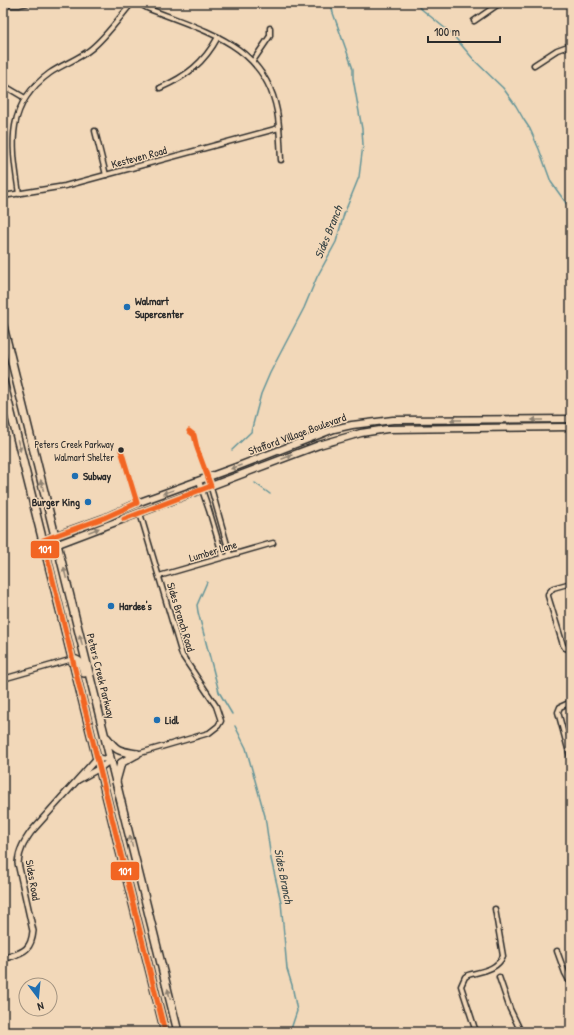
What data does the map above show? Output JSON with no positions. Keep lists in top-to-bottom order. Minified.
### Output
{"streets":{"main road":["Stafford Village Boulevard","Peters Creek Parkway"],"street":["Kesteven Road","Lumber Lane","Sides Branch Road","Sides Road"]},"crossings":[["Stafford Village Boulevard","Sides Branch Road"],["Stafford Village Boulevard","Peters Creek Parkway"],["Lumber Lane","Sides Branch Road"],["Peters Creek Parkway","Sides Road"]],"water":["Sides Branch"],"places":["Walmart Supercenter","Peters Creek Parkway Walmart Shelter","Subway","Burger King","Hardee's","Lidl"],"lines":["transit line 101"],"scale_bar":"100 m","north":"bottom"}
